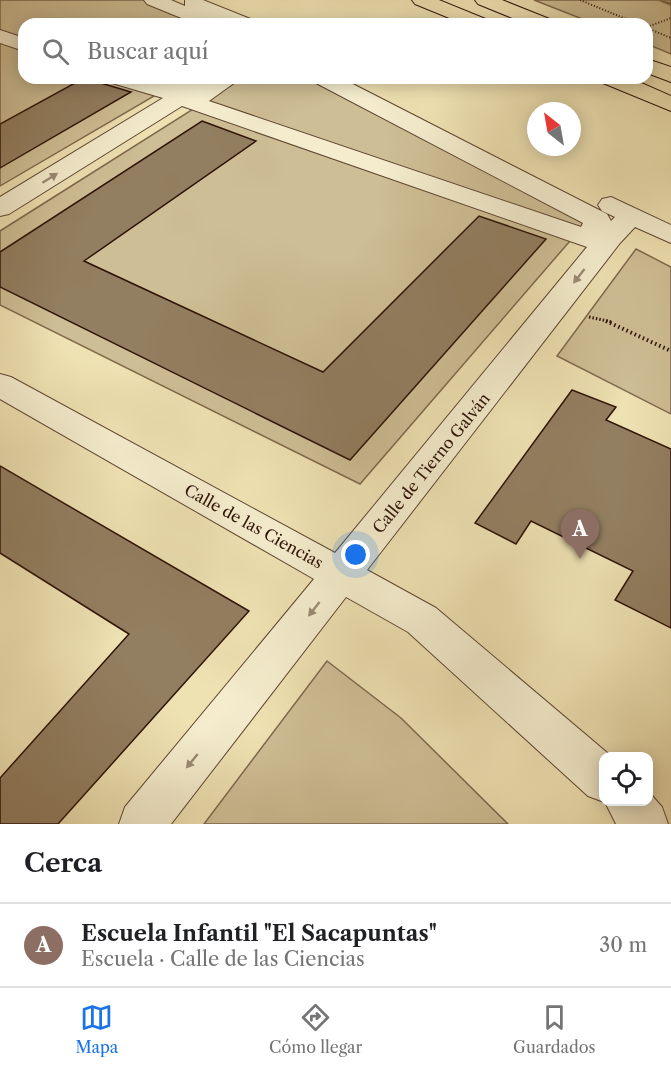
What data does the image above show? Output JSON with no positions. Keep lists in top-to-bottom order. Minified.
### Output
{"streets":{"street":["Calle de Tierno Galván","Calle de las Ciencias"]},"crossings":[["Calle de Tierno Galván","Calle de las Ciencias"]],"one_way":["Calle de Tierno Galván"],"north":"top left","page":{"search":"Buscar aquí","pins":"A","heading":"Cerca","list":[{"mark":"A","name":"Escuela Infantil \"El Sacapuntas\"","note":"Escuela · Calle de las Ciencias","value":"30 m"}],"nav":["Mapa","Cómo llegar","Guardados"]}}
